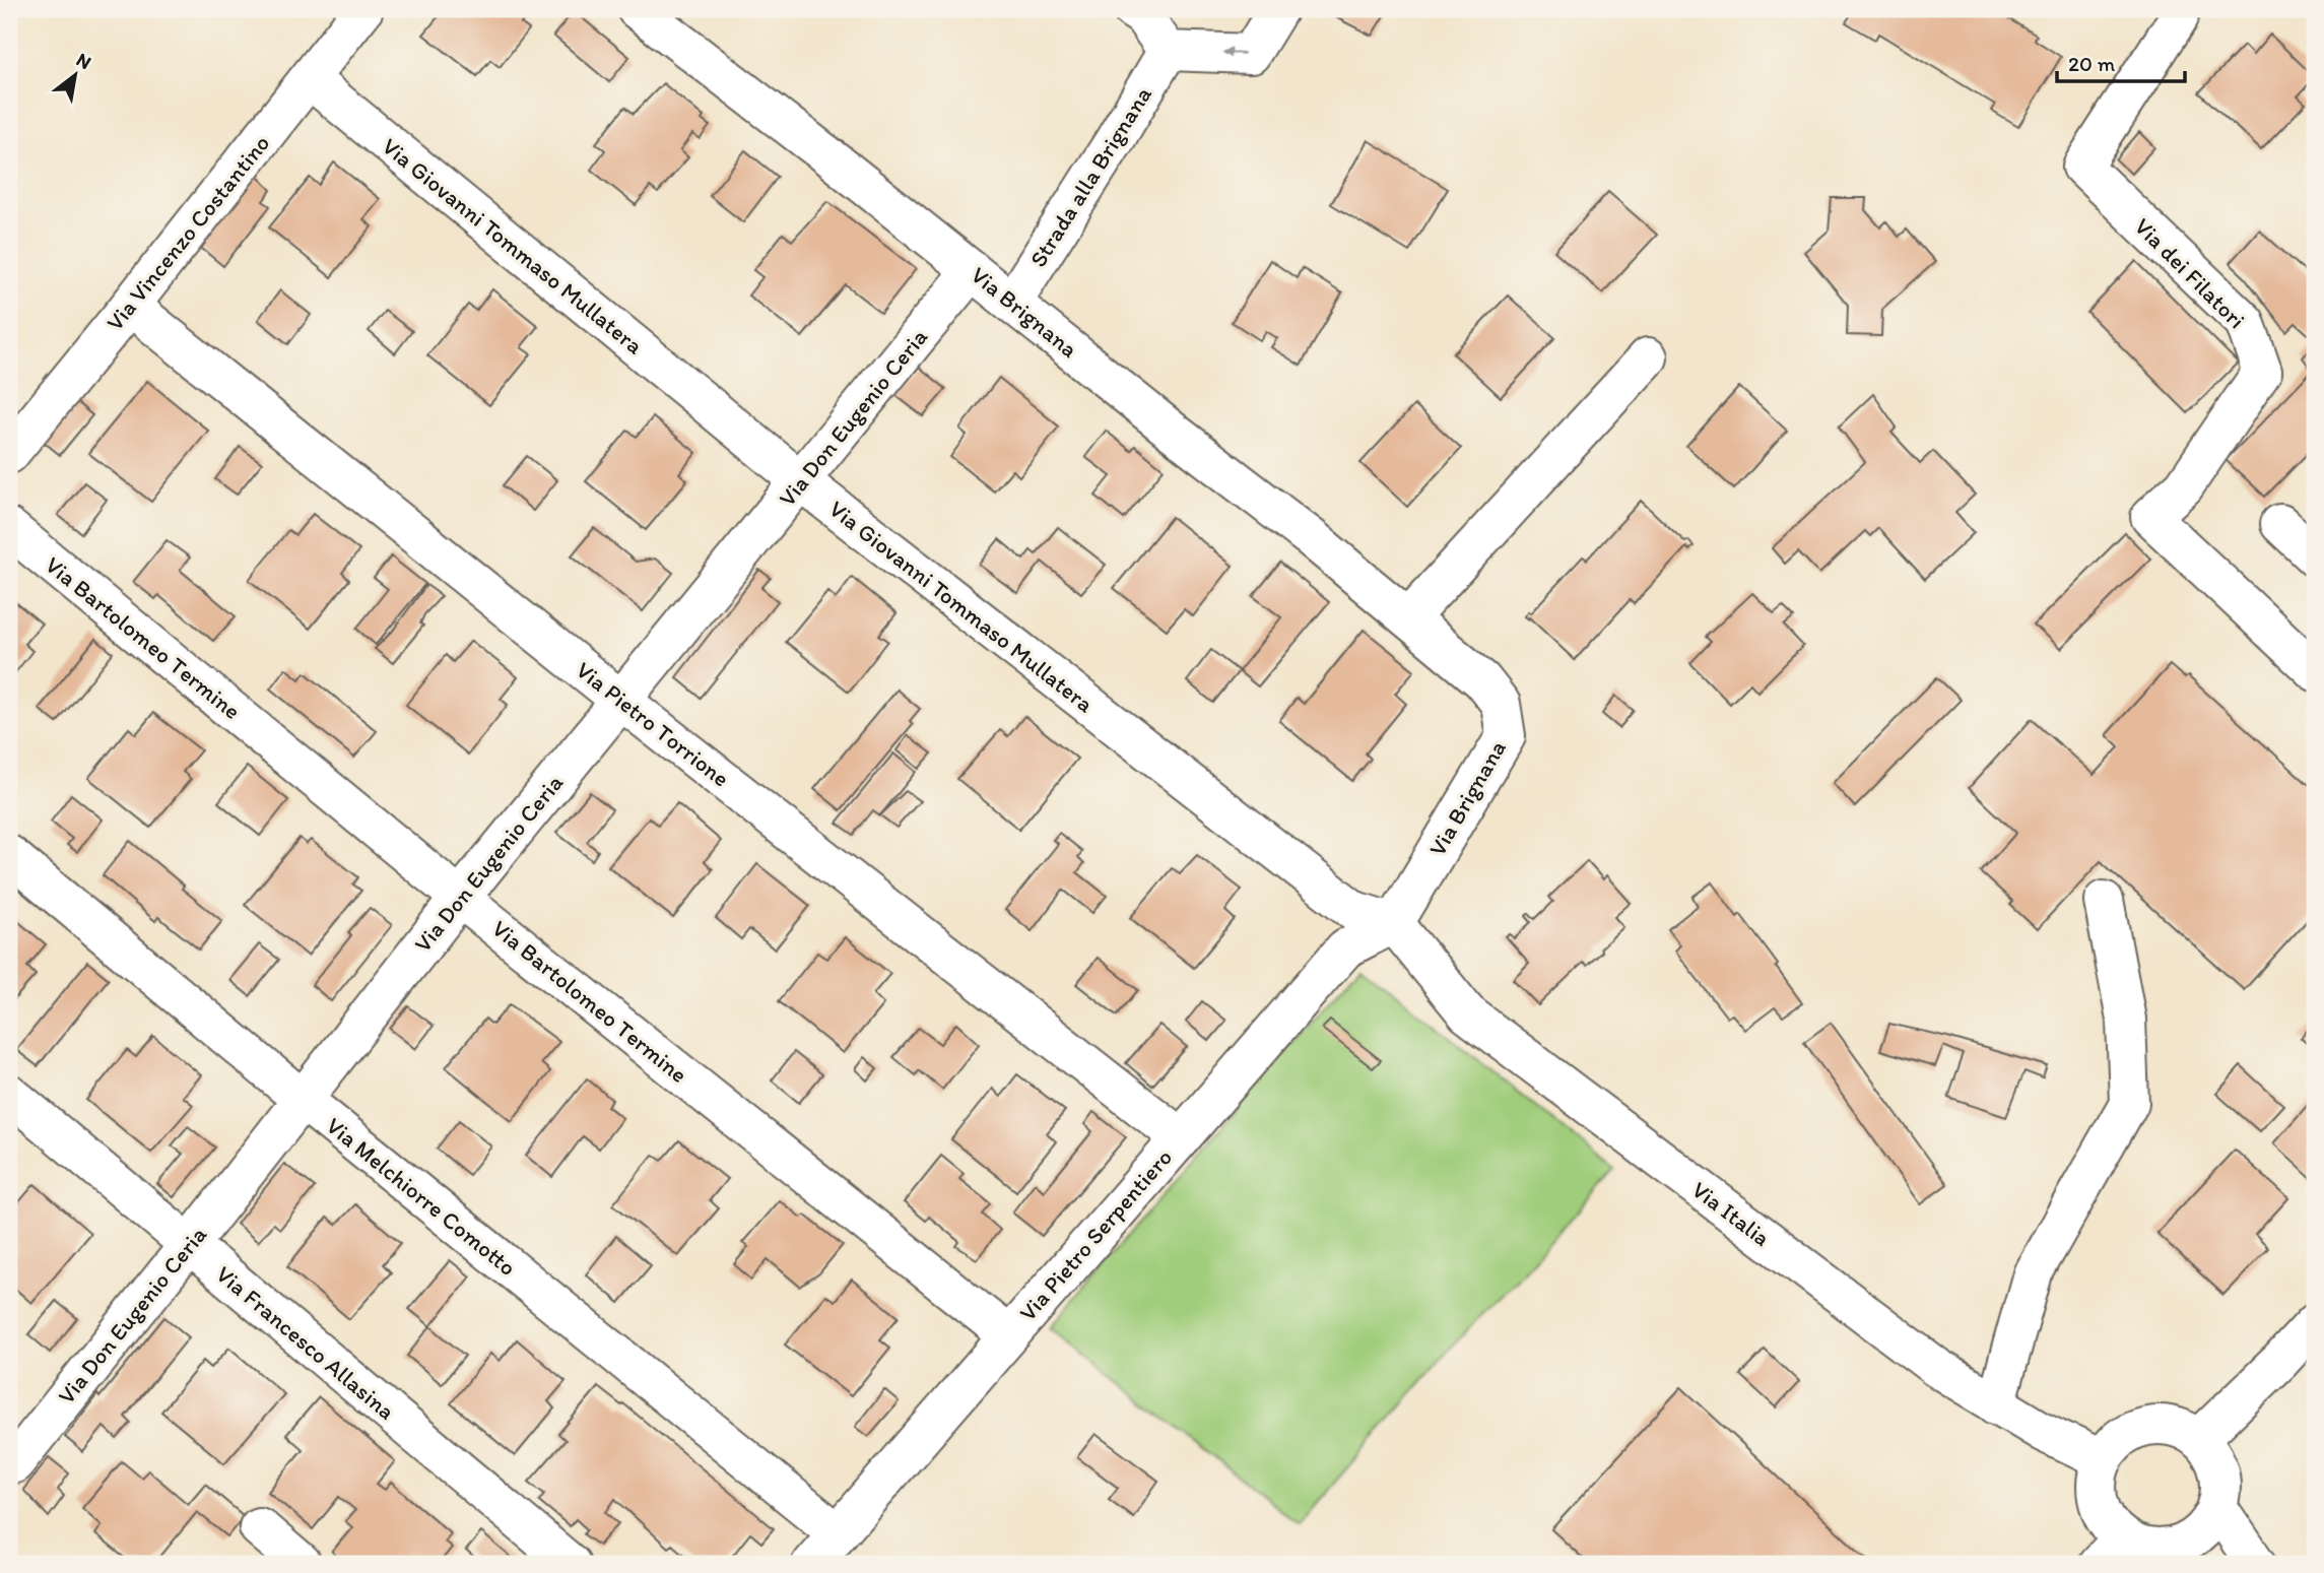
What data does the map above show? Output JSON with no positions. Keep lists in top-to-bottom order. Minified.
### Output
{"streets":{"street":["Strada alla Brignana","Via Vincenzo Costantino","Via Giovanni Tommaso Mullatera","Via dei Filatori","Via Brignana","Via Don Eugenio Ceria","Via Bartolomeo Termine","Via Pietro Torrione","Via Melchiorre Comotto","Via Italia","Via Pietro Serpentiero","Via Francesco Allasina"]},"crossings":[["Strada alla Brignana","Via Brignana"],["Via Vincenzo Costantino","Via Giovanni Tommaso Mullatera"],["Via Vincenzo Costantino","Via Pietro Torrione"],["Via Giovanni Tommaso Mullatera","Via Brignana"],["Via Giovanni Tommaso Mullatera","Via Don Eugenio Ceria"],["Via Giovanni Tommaso Mullatera","Via Italia"],["Via Giovanni Tommaso Mullatera","Via Pietro Serpentiero"],["Via Brignana","Via Don Eugenio Ceria"],["Via Brignana","Via Italia"],["Via Brignana","Via Pietro Serpentiero"],["Via Don Eugenio Ceria","Via Bartolomeo Termine"],["Via Don Eugenio Ceria","Via Pietro Torrione"],["Via Don Eugenio Ceria","Via Melchiorre Comotto"],["Via Don Eugenio Ceria","Via Francesco Allasina"],["Via Bartolomeo Termine","Via Pietro Serpentiero"],["Via Pietro Torrione","Via Pietro Serpentiero"],["Via Melchiorre Comotto","Via Pietro Serpentiero"],["Via Italia","Via Pietro Serpentiero"]],"scale_bar":"20 m","north":"top right"}
